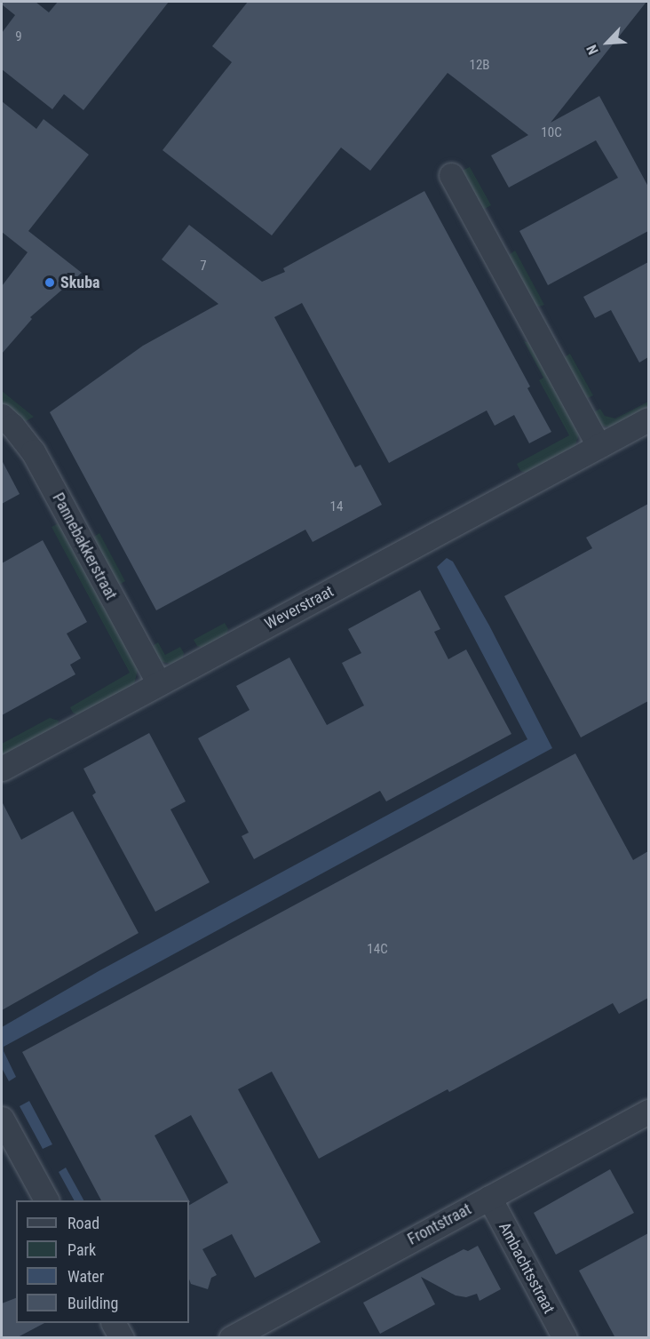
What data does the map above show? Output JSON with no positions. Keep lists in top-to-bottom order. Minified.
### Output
{"streets":{"street":["Pannebakkerstraat","Weverstraat","Frontstraat","Ambachtsstraat"]},"crossings":[["Pannebakkerstraat","Weverstraat"],["Frontstraat","Ambachtsstraat"]],"places":["Skuba"],"house_numbers":["9","12B","10C","7","14","14C"],"legend":["Road","Park","Water","Building"],"north":"bottom left"}
